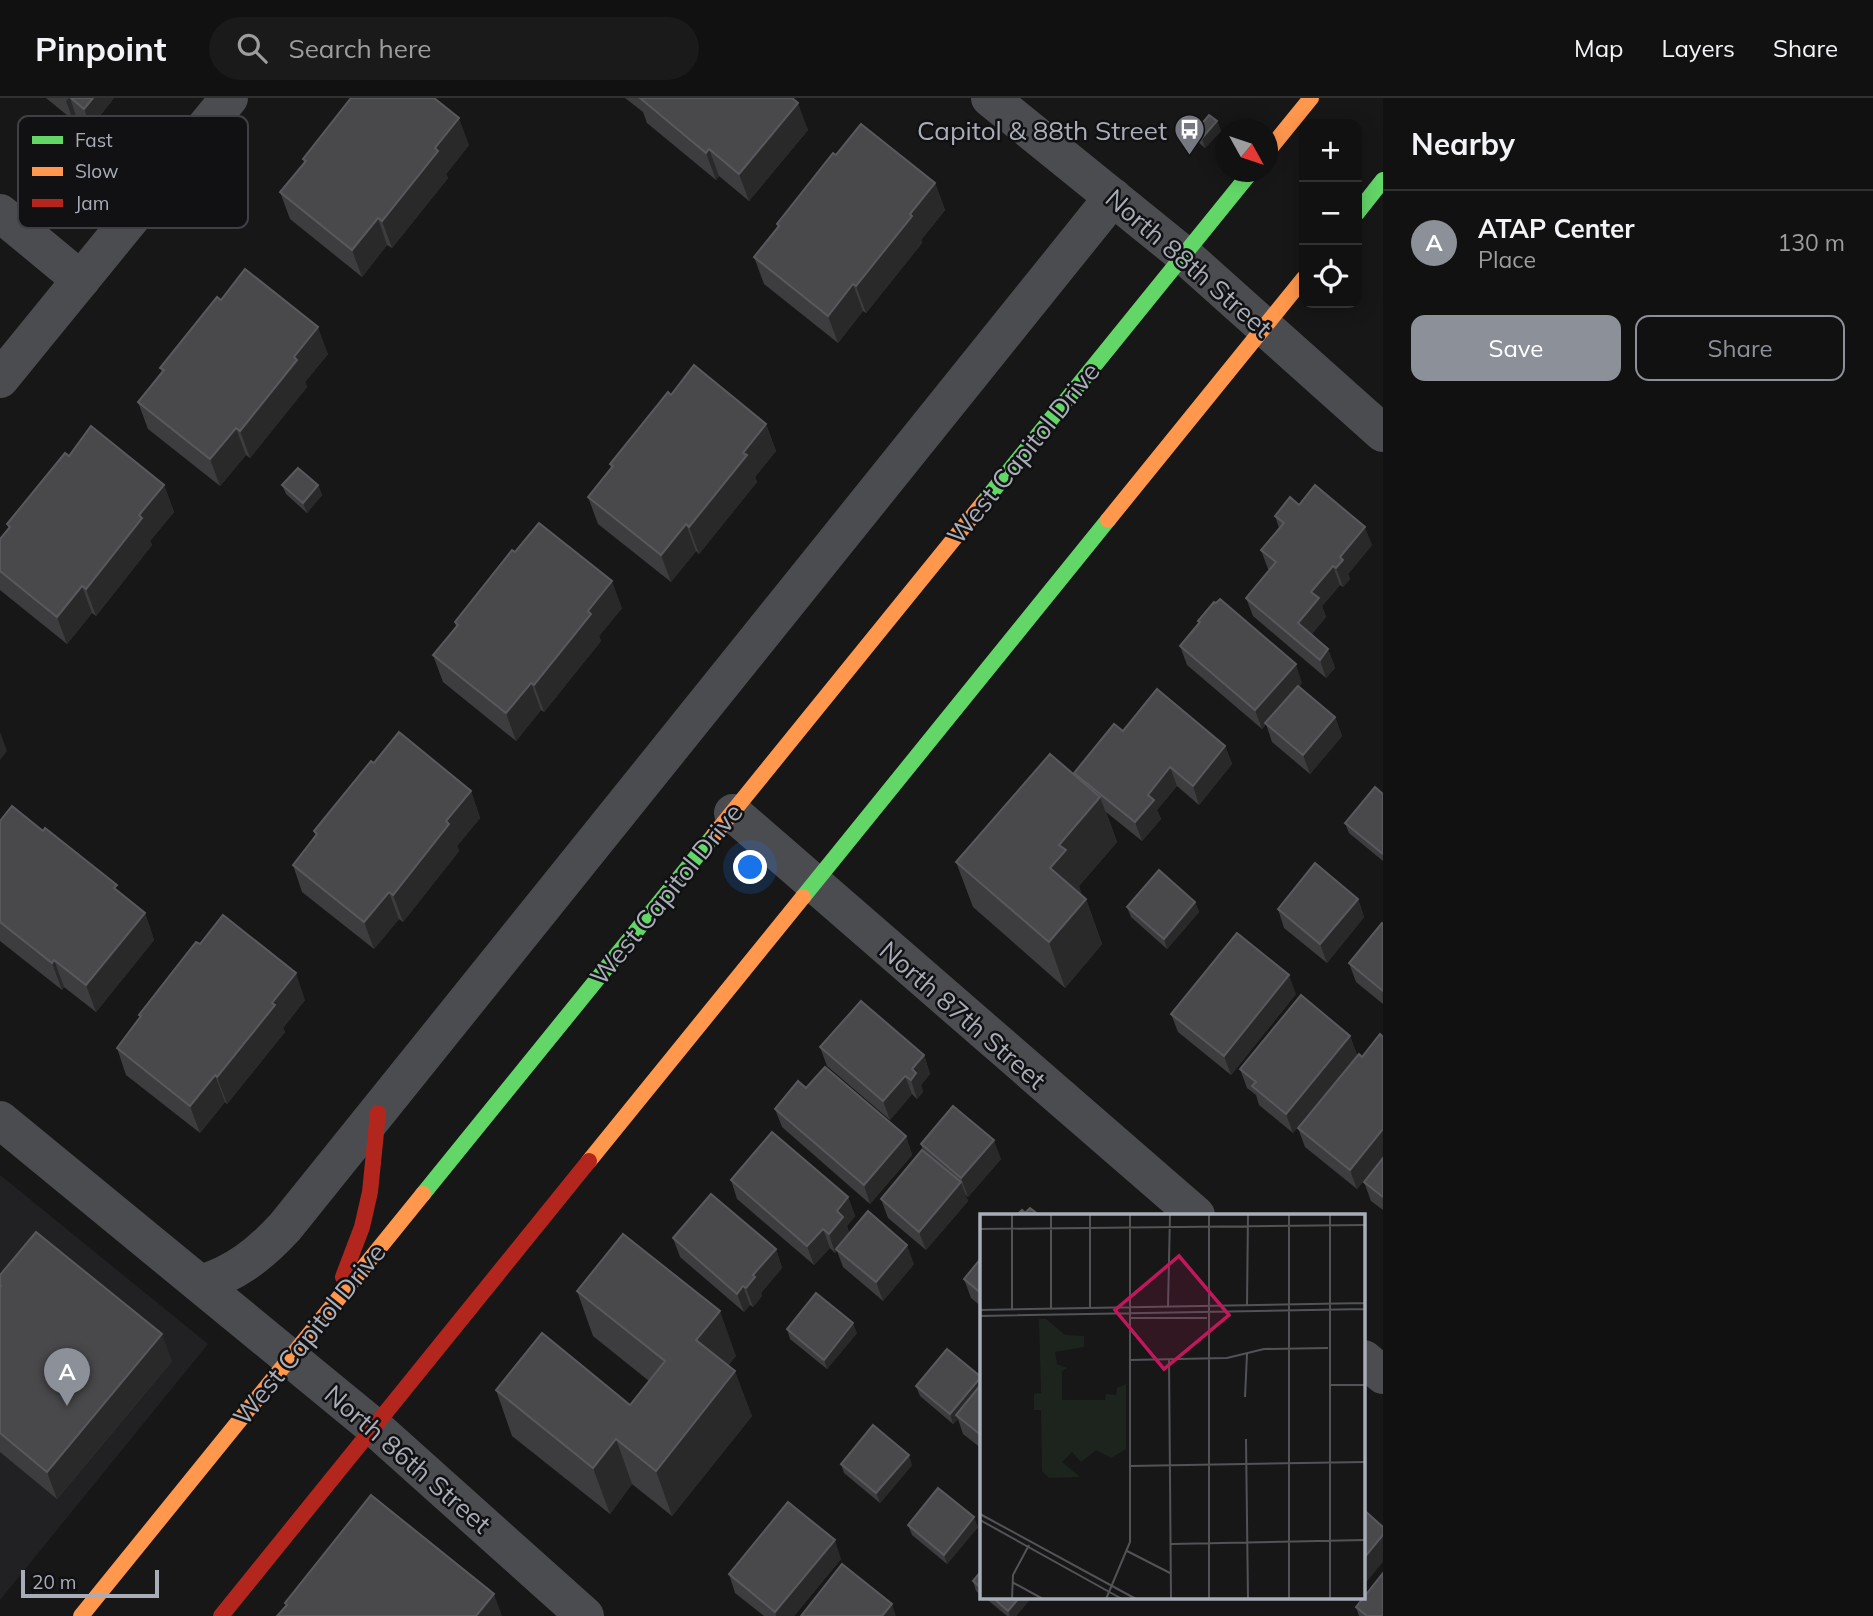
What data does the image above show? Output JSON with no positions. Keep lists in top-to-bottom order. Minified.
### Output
{"streets":{"main road":["West Capitol Drive"],"street":["North 88th Street","North 87th Street","North 86th Street"]},"crossings":[["North 88th Street","West Capitol Drive"],["West Capitol Drive","North 87th Street"],["West Capitol Drive","North 86th Street"]],"places":{"bus stop":["Capitol & 88th Street"]},"legend":["Fast","Slow","Jam"],"scale_bar":"20 m","north":"bottom right","page":{"header":"Pinpoint","search":"Search here","nav":["Map","Layers","Share"],"heading":"Nearby","map_buttons":["+","−"],"list":[{"mark":"A","name":"ATAP Center","note":"Place","value":"130 m"}],"buttons":["Save","Share"],"pins":"A","scale":"20 m"}}
